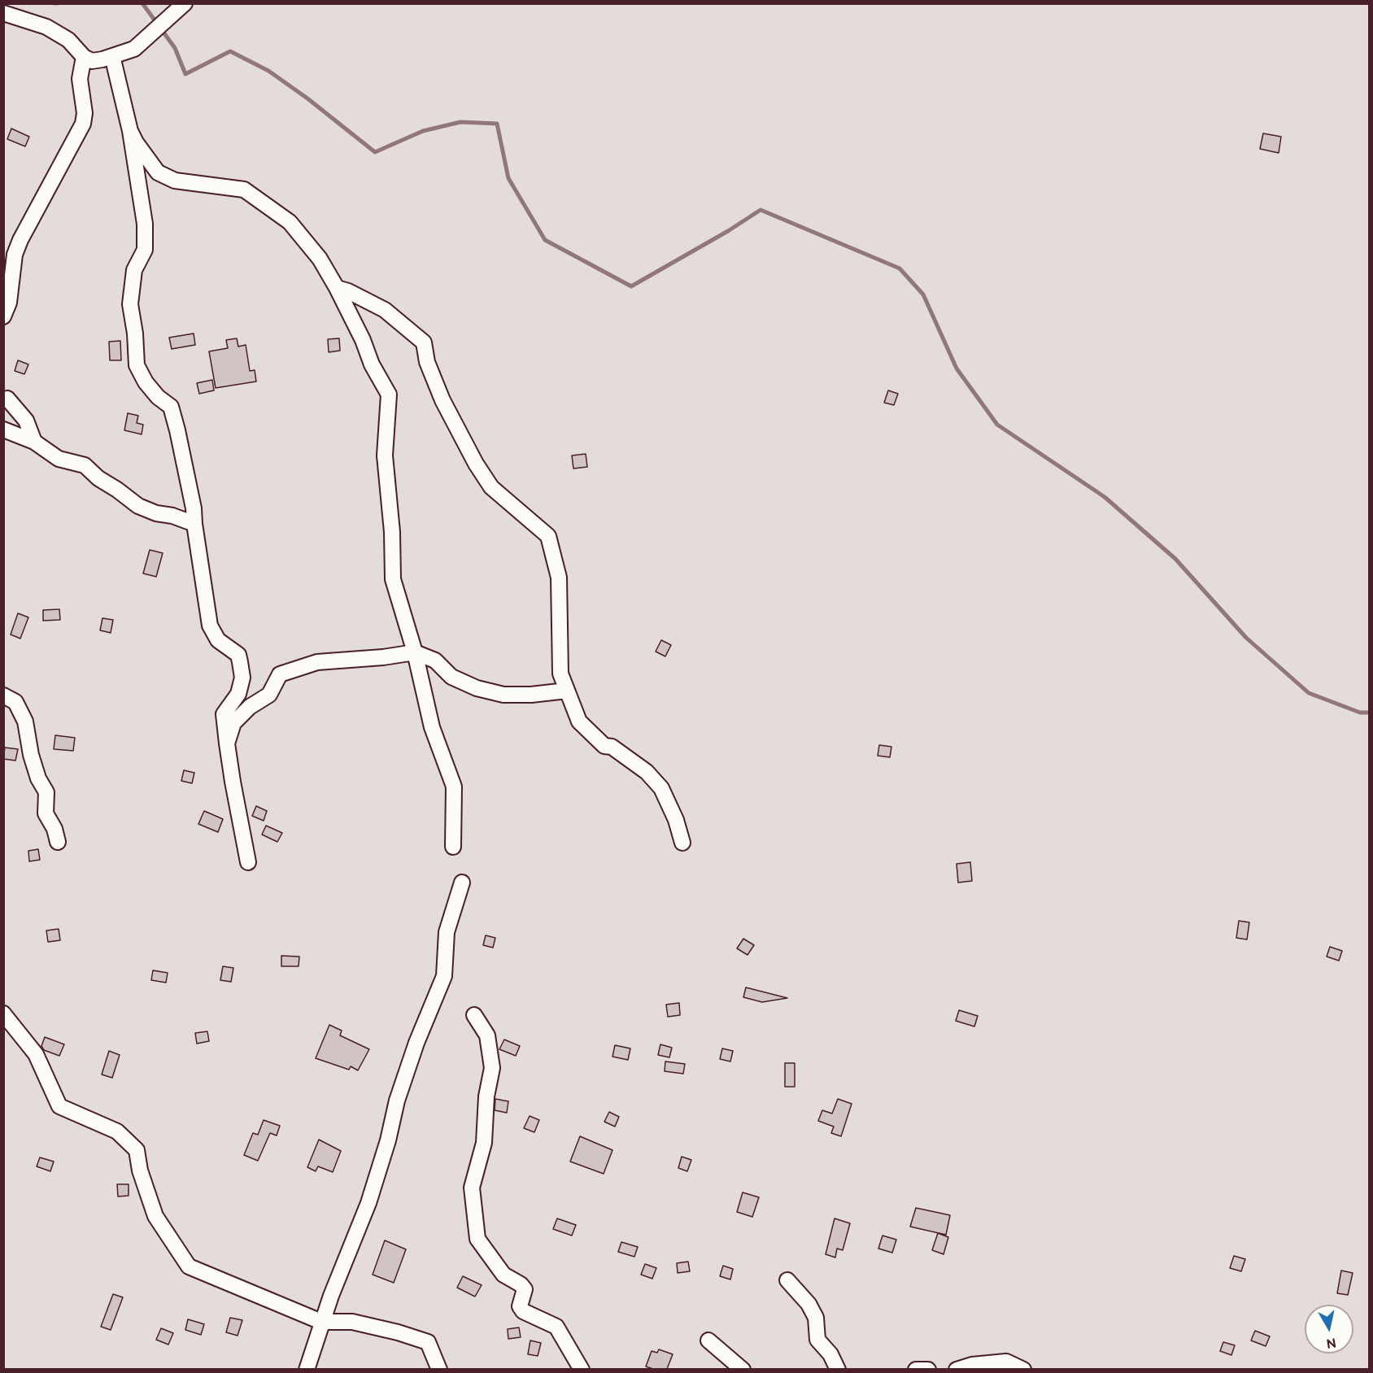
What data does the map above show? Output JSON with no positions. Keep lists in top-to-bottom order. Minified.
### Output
{"north":"bottom"}
